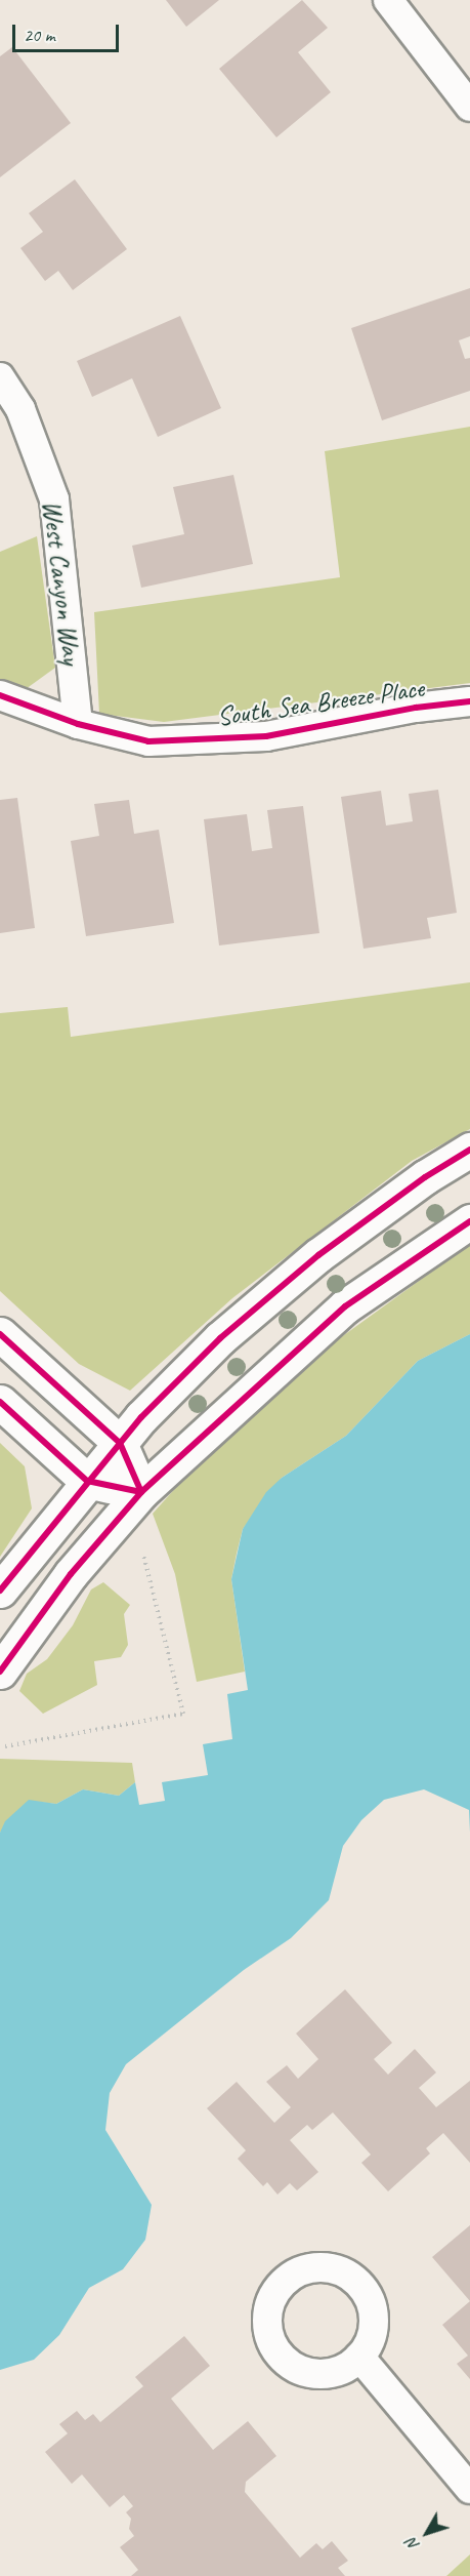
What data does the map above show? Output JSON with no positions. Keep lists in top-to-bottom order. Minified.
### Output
{"streets":{"street":["West Canyon Way","South Sea Breeze Place"]},"crossings":[["West Canyon Way","South Sea Breeze Place"]],"scale_bar":"20 m","north":"bottom left"}
